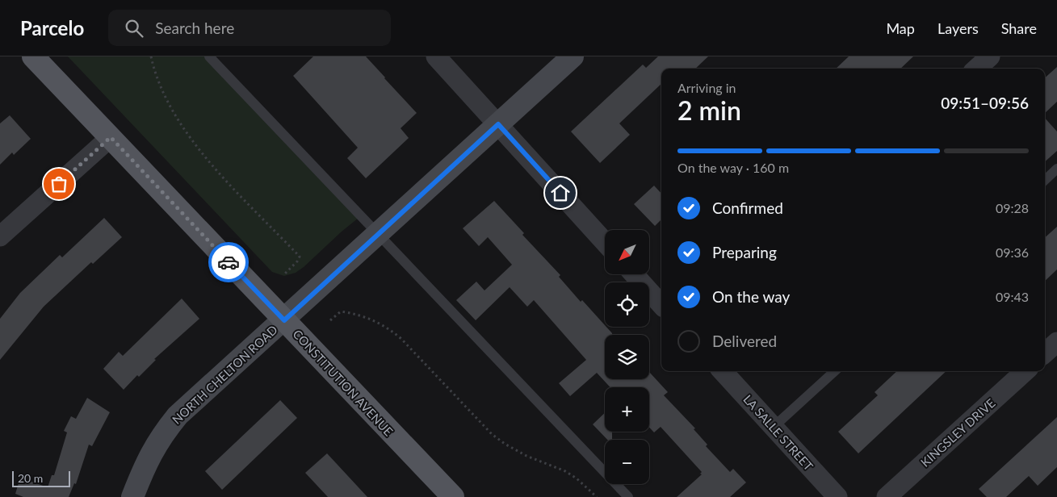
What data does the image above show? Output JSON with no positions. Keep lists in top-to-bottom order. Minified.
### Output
{"streets":{"main road":["NORTH CHELTON ROAD","CONSTITUTION AVENUE"],"street":["LA SALLE STREET","KINGSLEY DRIVE"]},"crossings":[["NORTH CHELTON ROAD","CONSTITUTION AVENUE"]],"scale_bar":"20 m","north":"bottom left","page":{"header":"Parcelo","search":"Search here","nav":["Map","Layers","Share"],"heading":["2 min","Arriving in","09:51–09:56"],"bar":"On the way · 160 m","list":[["Confirmed","09:28"],["Preparing","09:36"],["On the way","09:43"],"Delivered"],"map_buttons":["+","−"],"scale":"20 m"}}
